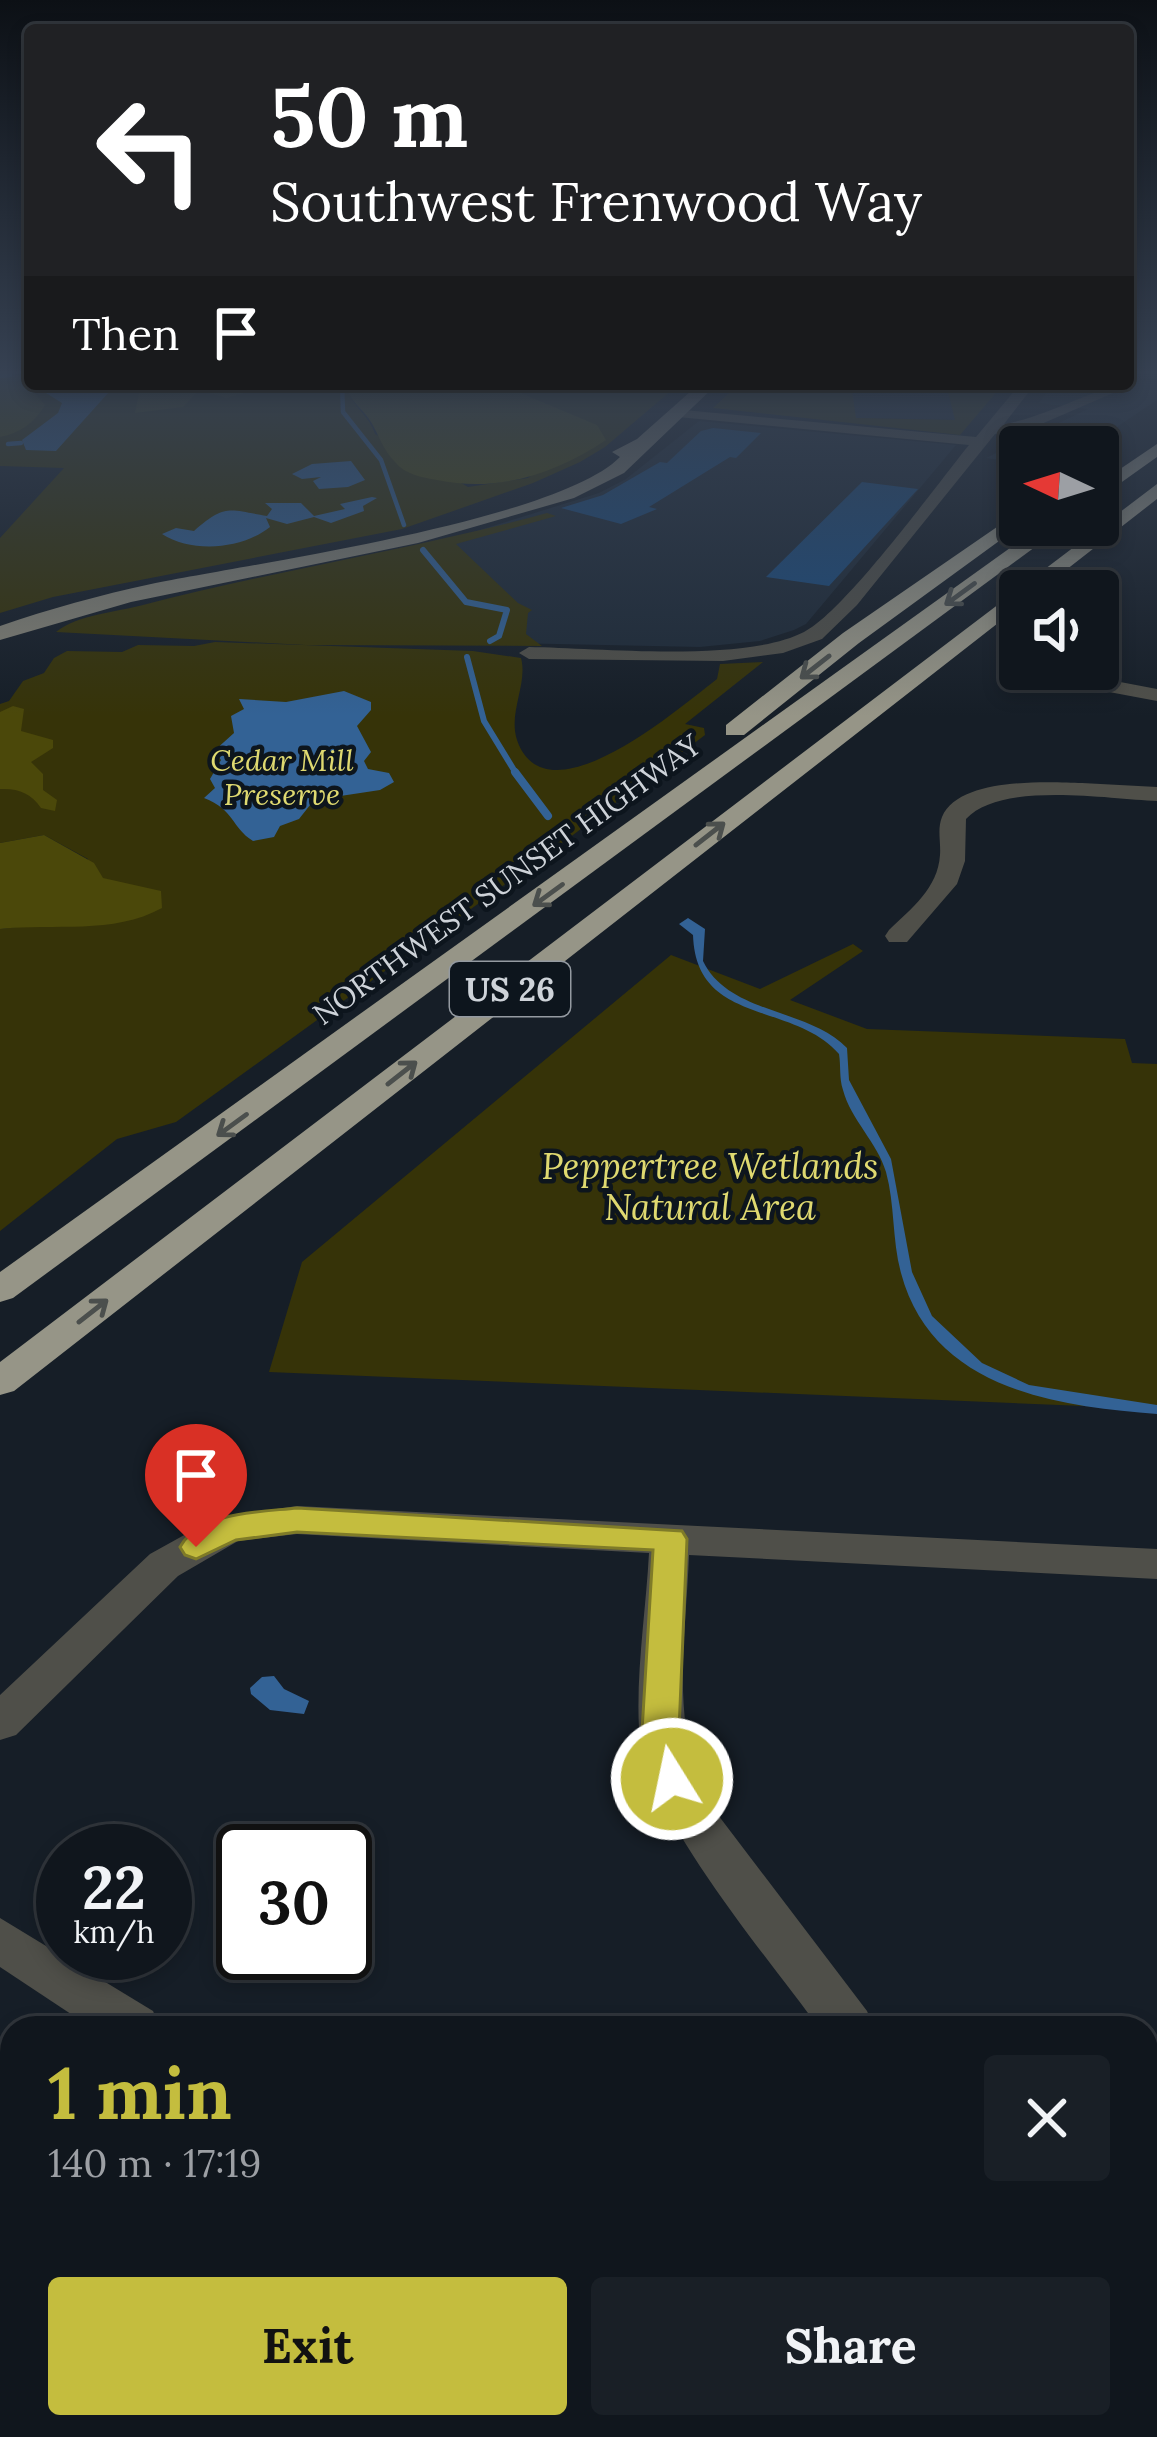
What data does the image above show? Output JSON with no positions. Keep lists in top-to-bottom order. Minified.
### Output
{"streets":{"highway":["NORTHWEST SUNSET HIGHWAY","US 26"]},"parks":["Cedar Mill Preserve","Peppertree Wetlands Natural Area"],"north":"left","page":{"turn":["50 m","Southwest Frenwood Way"],"then":"Then","speed":"22 km/h","limit":"30","heading":["1 min","140 m · 17:19"],"buttons":["Exit","Share"]}}
